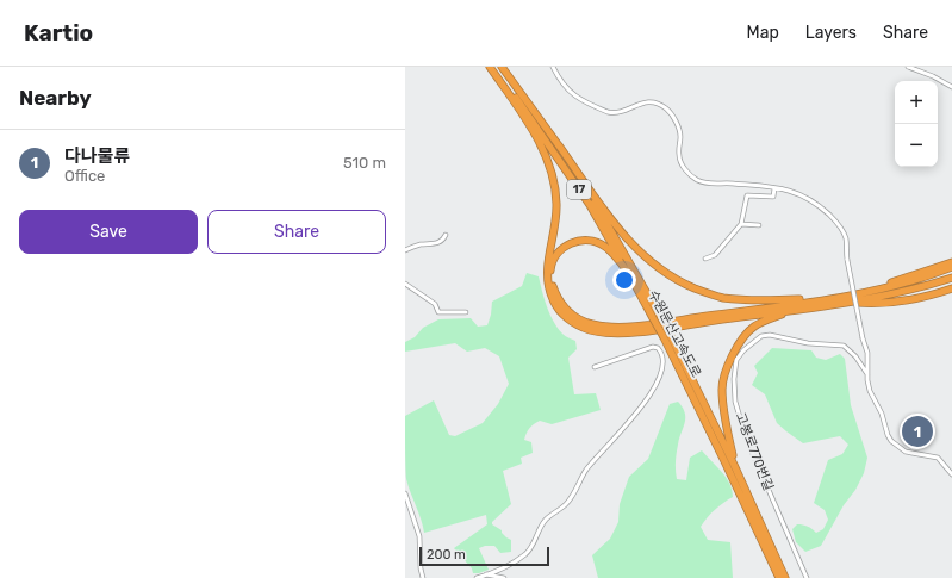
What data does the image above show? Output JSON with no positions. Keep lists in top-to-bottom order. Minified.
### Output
{"streets":{"highway":["17","수원문산고속도로"],"street":["고봉로770번길"]},"scale_bar":"200 m","page":{"header":"Kartio","nav":["Map","Layers","Share"],"heading":"Nearby","map_buttons":["+","−"],"list":[{"mark":"1","name":"다나물류","note":"Office","value":"510 m"}],"buttons":["Save","Share"],"pins":"1","scale":"200 m"}}
